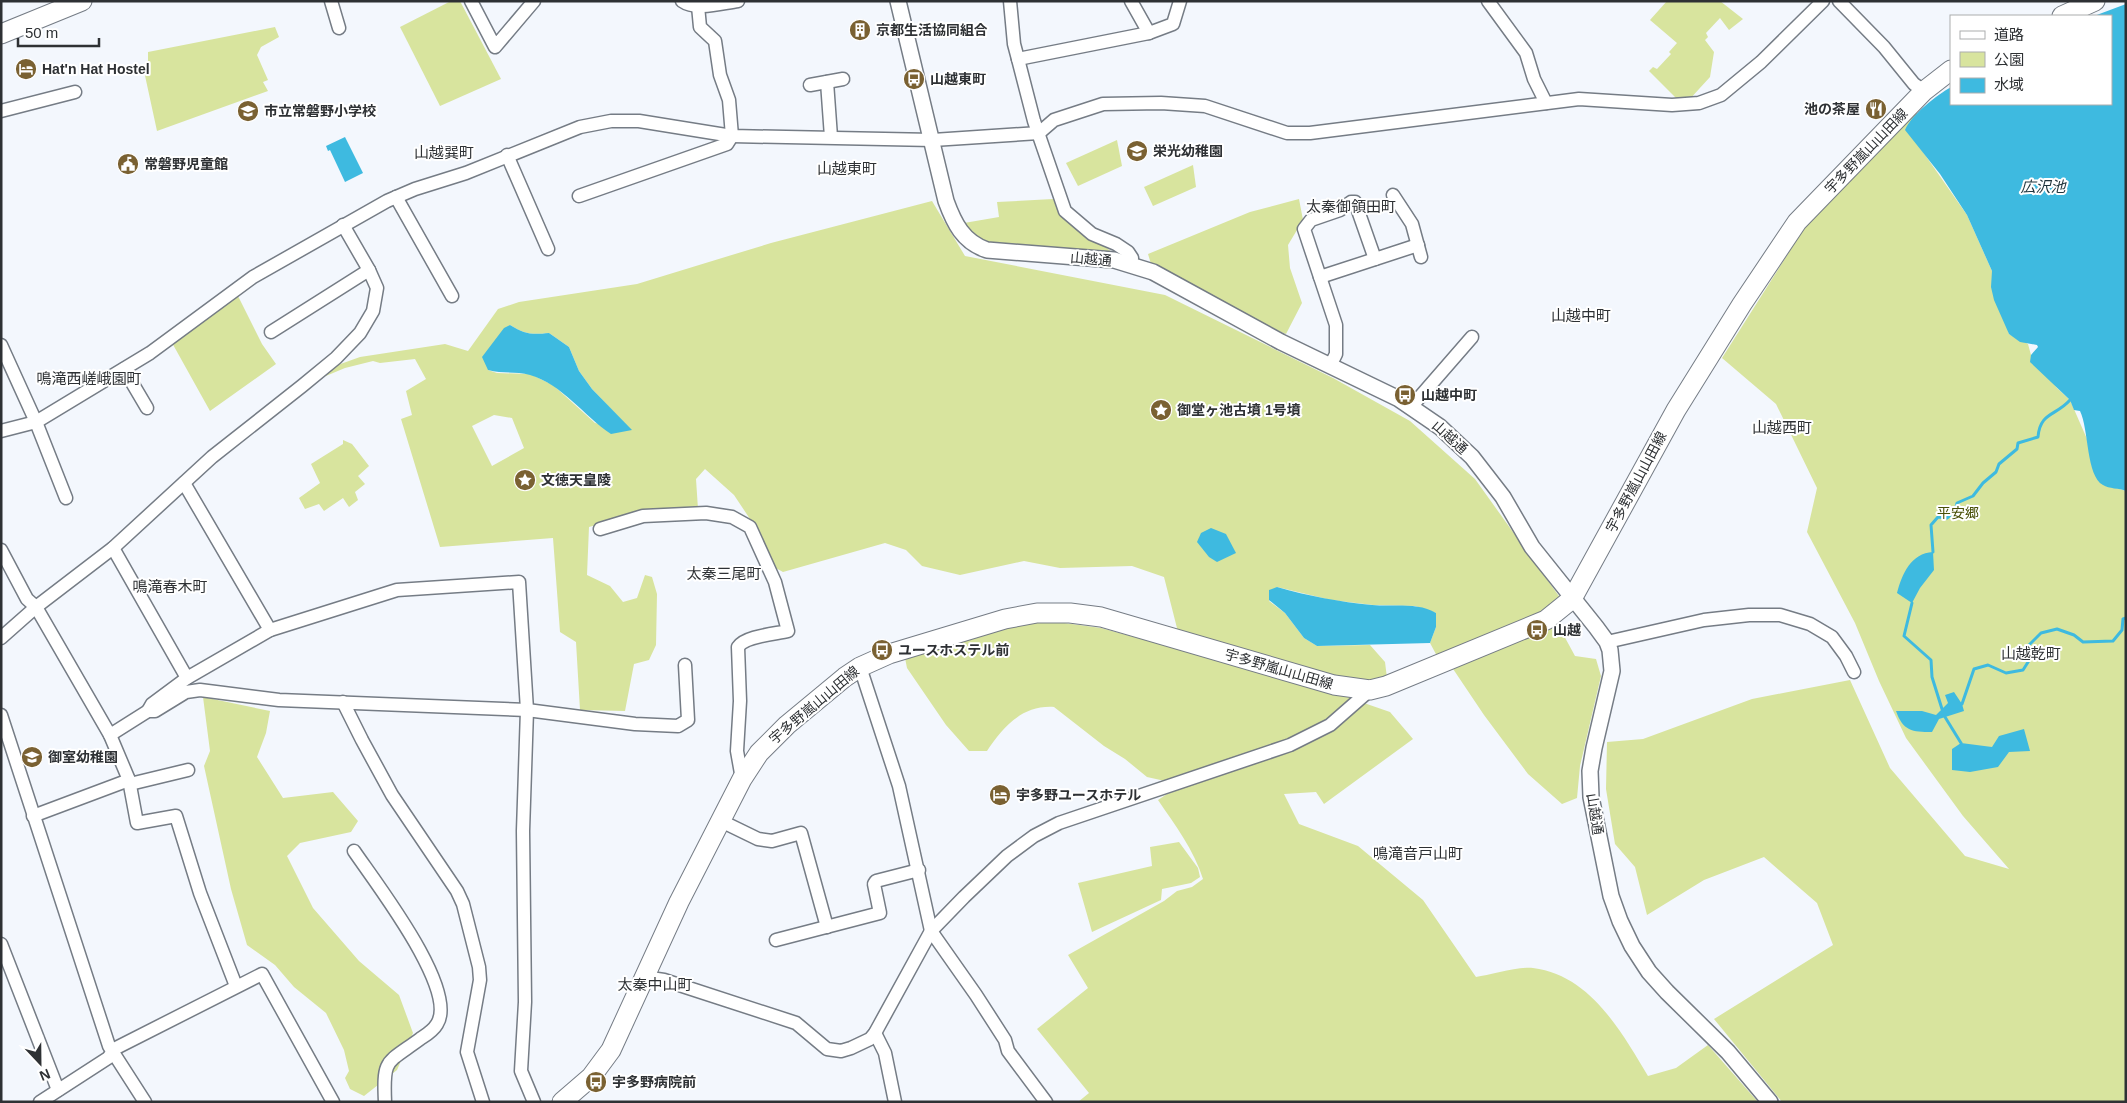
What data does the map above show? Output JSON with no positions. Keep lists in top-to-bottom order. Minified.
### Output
{"streets":{"main road":["宇多野嵐山山田線"],"street":["山越通"]},"crossings":[["宇多野嵐山山田線","山越通"]],"districts":["山越巽町","山越東町","太秦御領田町","山越中町","鳴滝西嵯峨園町","山越西町","太秦三尾町","鳴滝春木町","山越乾町","鳴滝音戸山町","太秦中山町"],"water":["広沢池"],"parks":["平安郷"],"places":{"building":["京都生活協同組合"],"hotel":["Hat'n Hat Hostel","宇多野ユースホテル"],"bus stop":["山越東町","山越中町","山越","ユースホステル前","宇多野病院前"],"restaurant":["池の茶屋"],"school or university":["市立常磐野小学校","栄光幼稚園","御室幼稚園"],"public building":["常磐野児童館"],"place":["御堂ヶ池古墳 1号墳","文徳天皇陵"]},"legend":["道路","公園","水域"],"scale_bar":"50 m","north":"bottom"}
